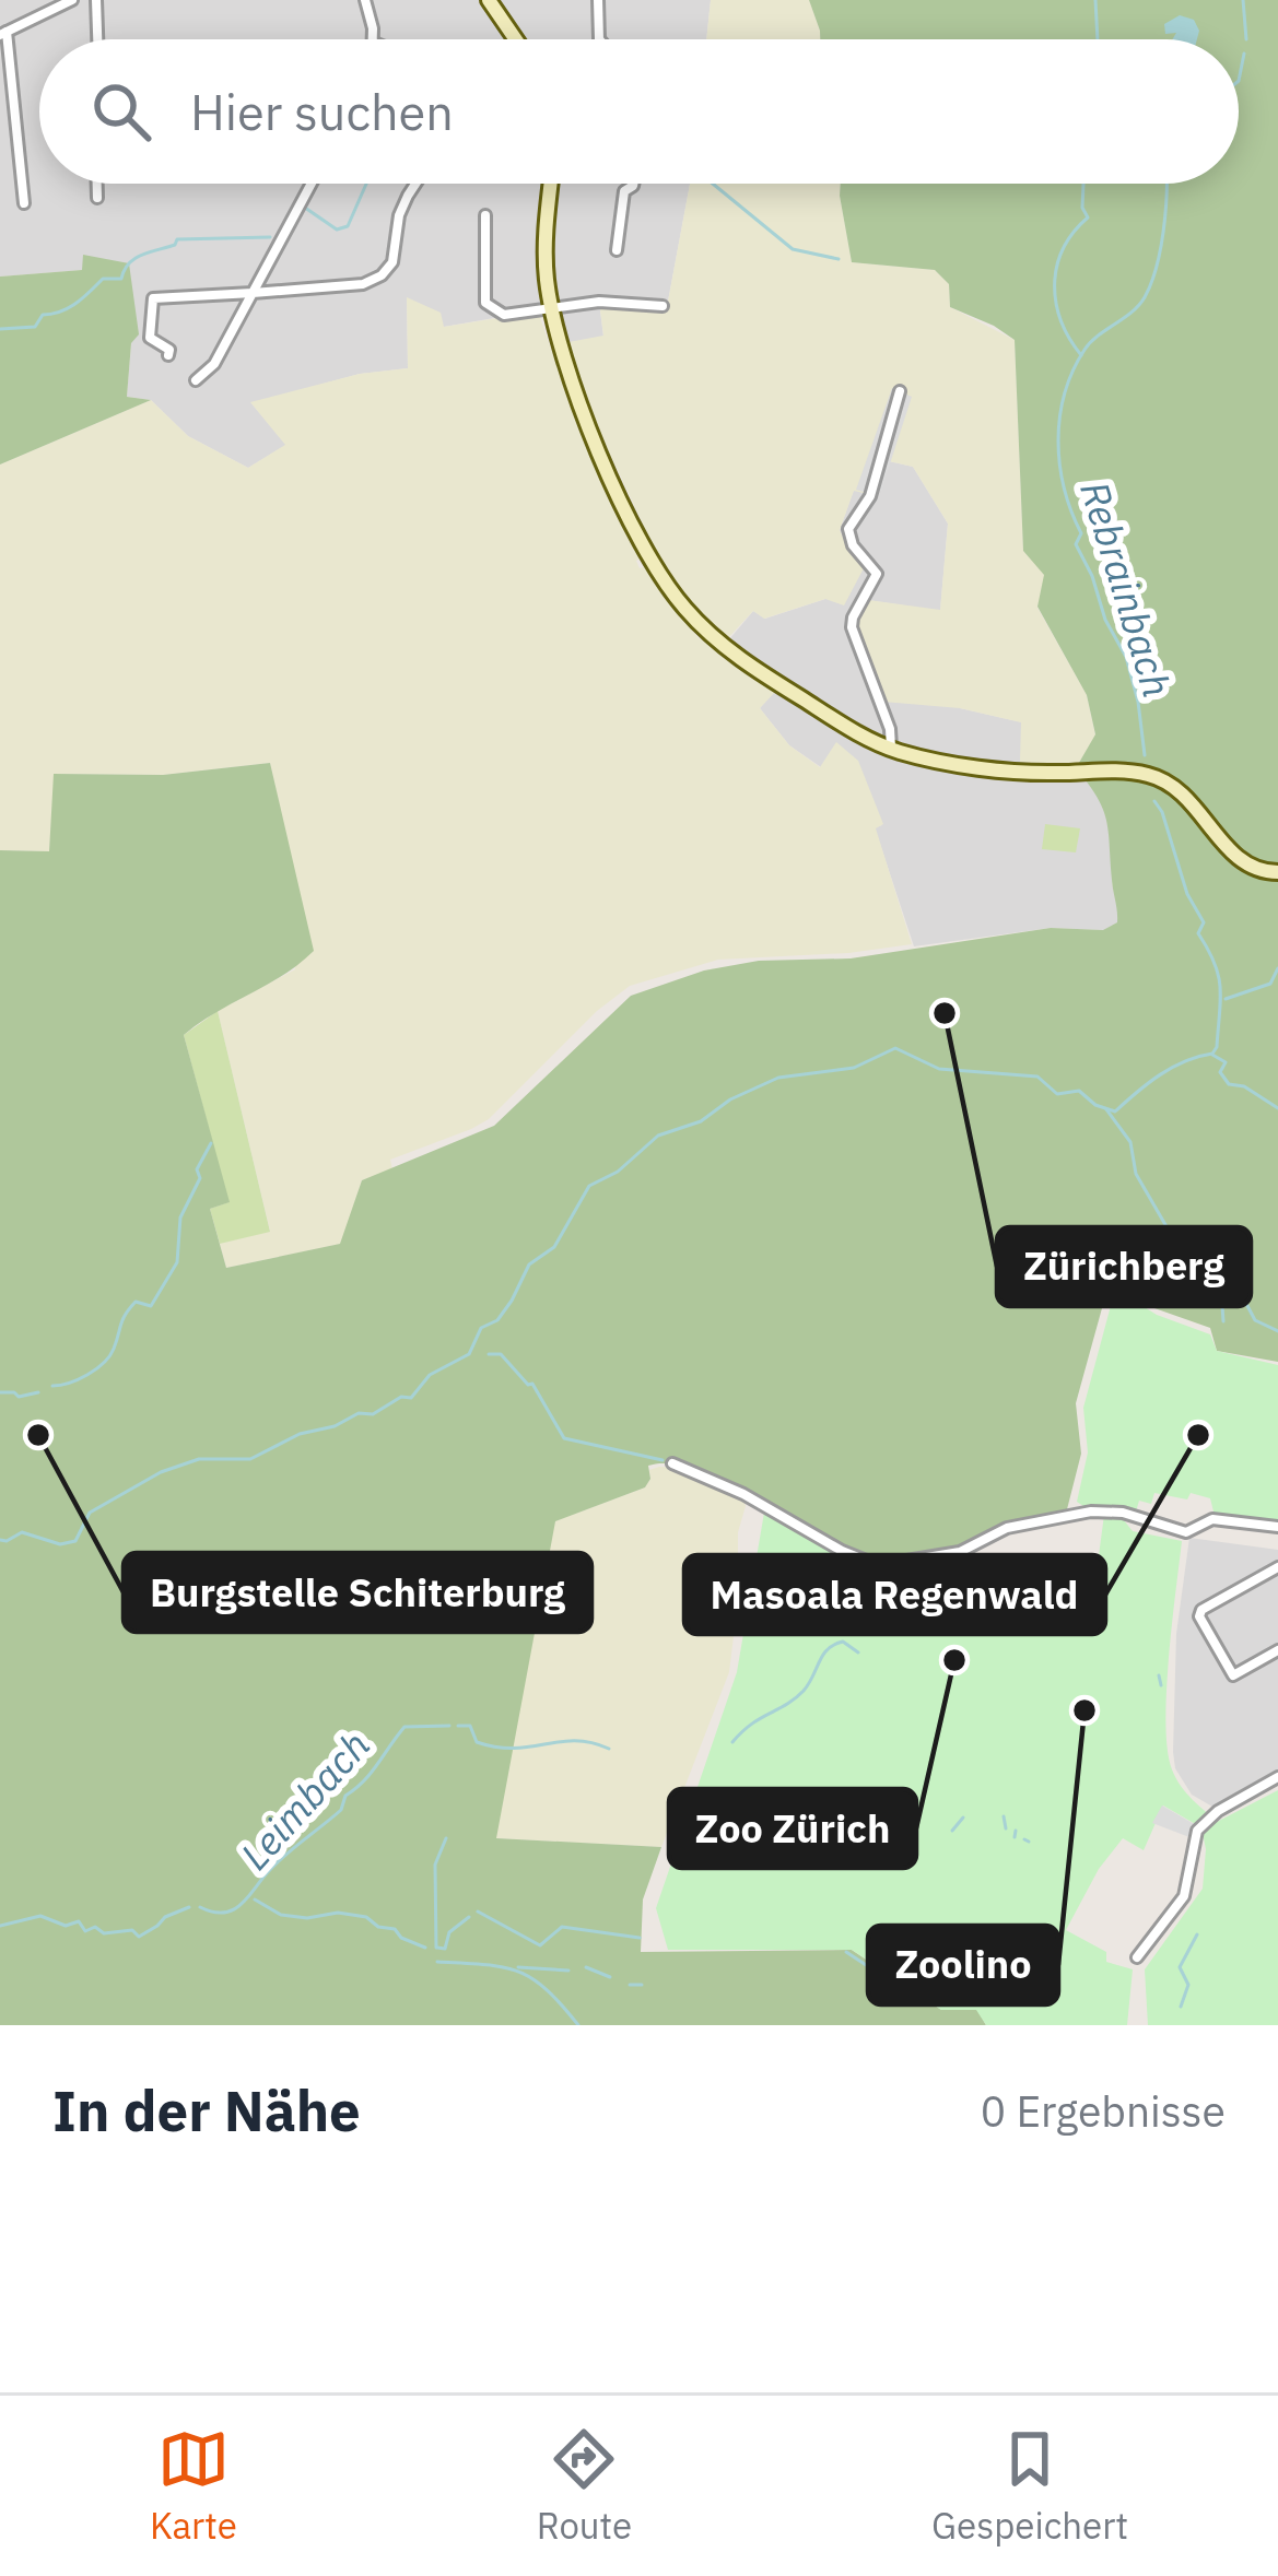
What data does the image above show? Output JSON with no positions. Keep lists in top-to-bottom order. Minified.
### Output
{"water":["Rebrainbach","Leimbach"],"places":["Zürichberg","Burgstelle Schiterburg","Masoala Regenwald","Zoo Zürich","Zoolino"],"page":{"search":"Hier suchen","heading":["In der Nähe","0 Ergebnisse"],"nav":["Karte","Route","Gespeichert"]}}
